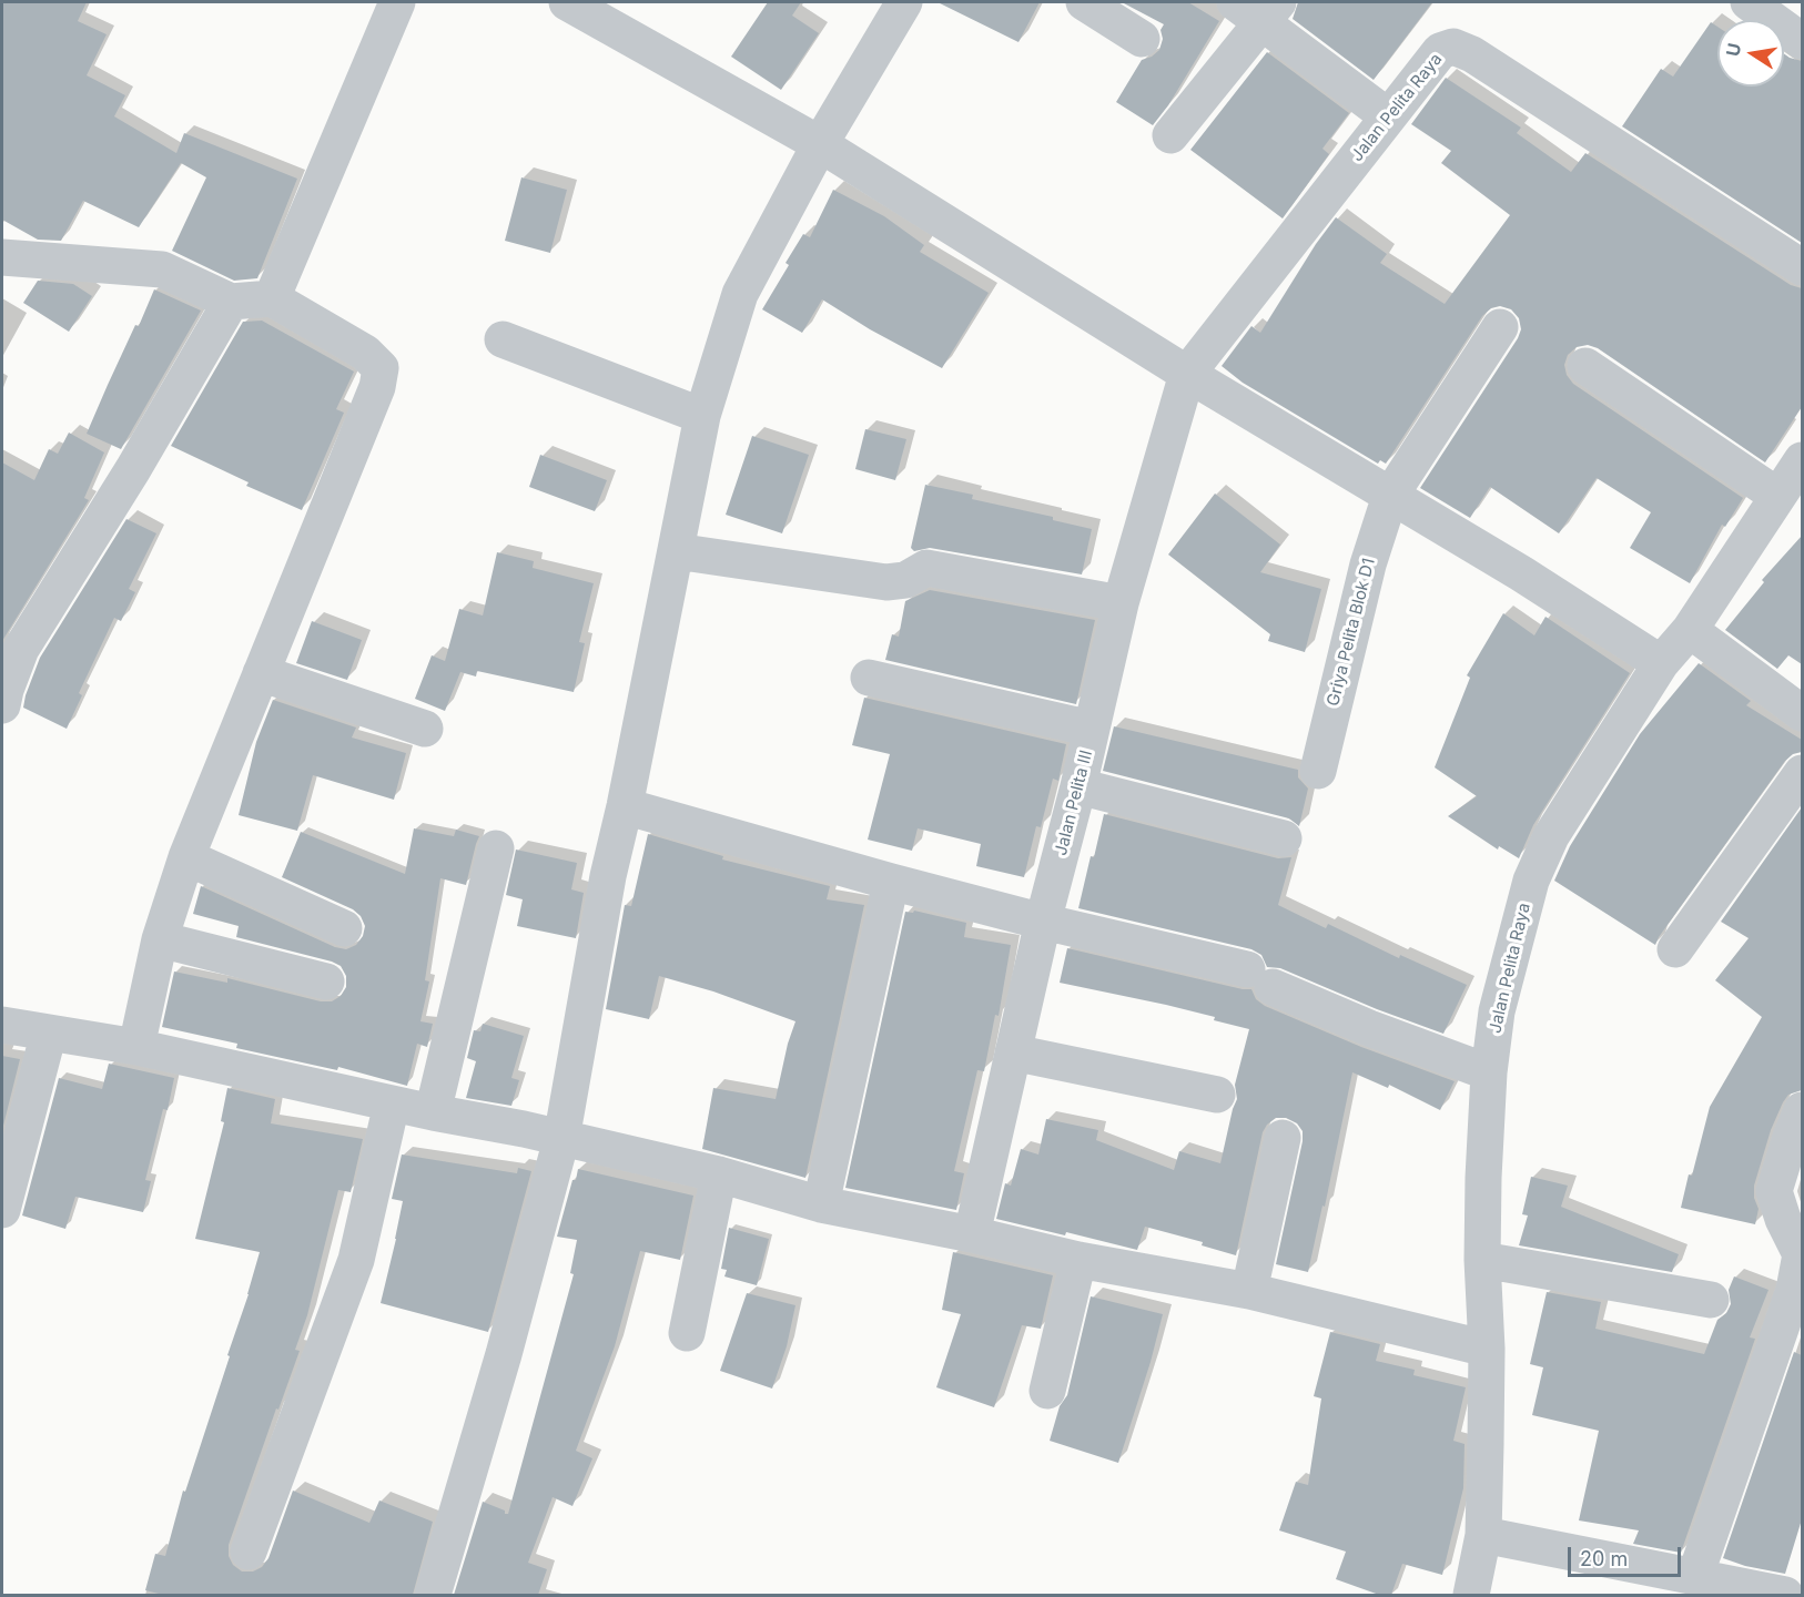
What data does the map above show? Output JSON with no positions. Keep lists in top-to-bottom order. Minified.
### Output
{"streets":{"street":["Jalan Pelita Raya","Griya Pelita Blok D1","Jalan Pelita III"]},"crossings":[["Jalan Pelita Raya","Jalan Pelita III"]],"scale_bar":"20 m","north":"left"}
